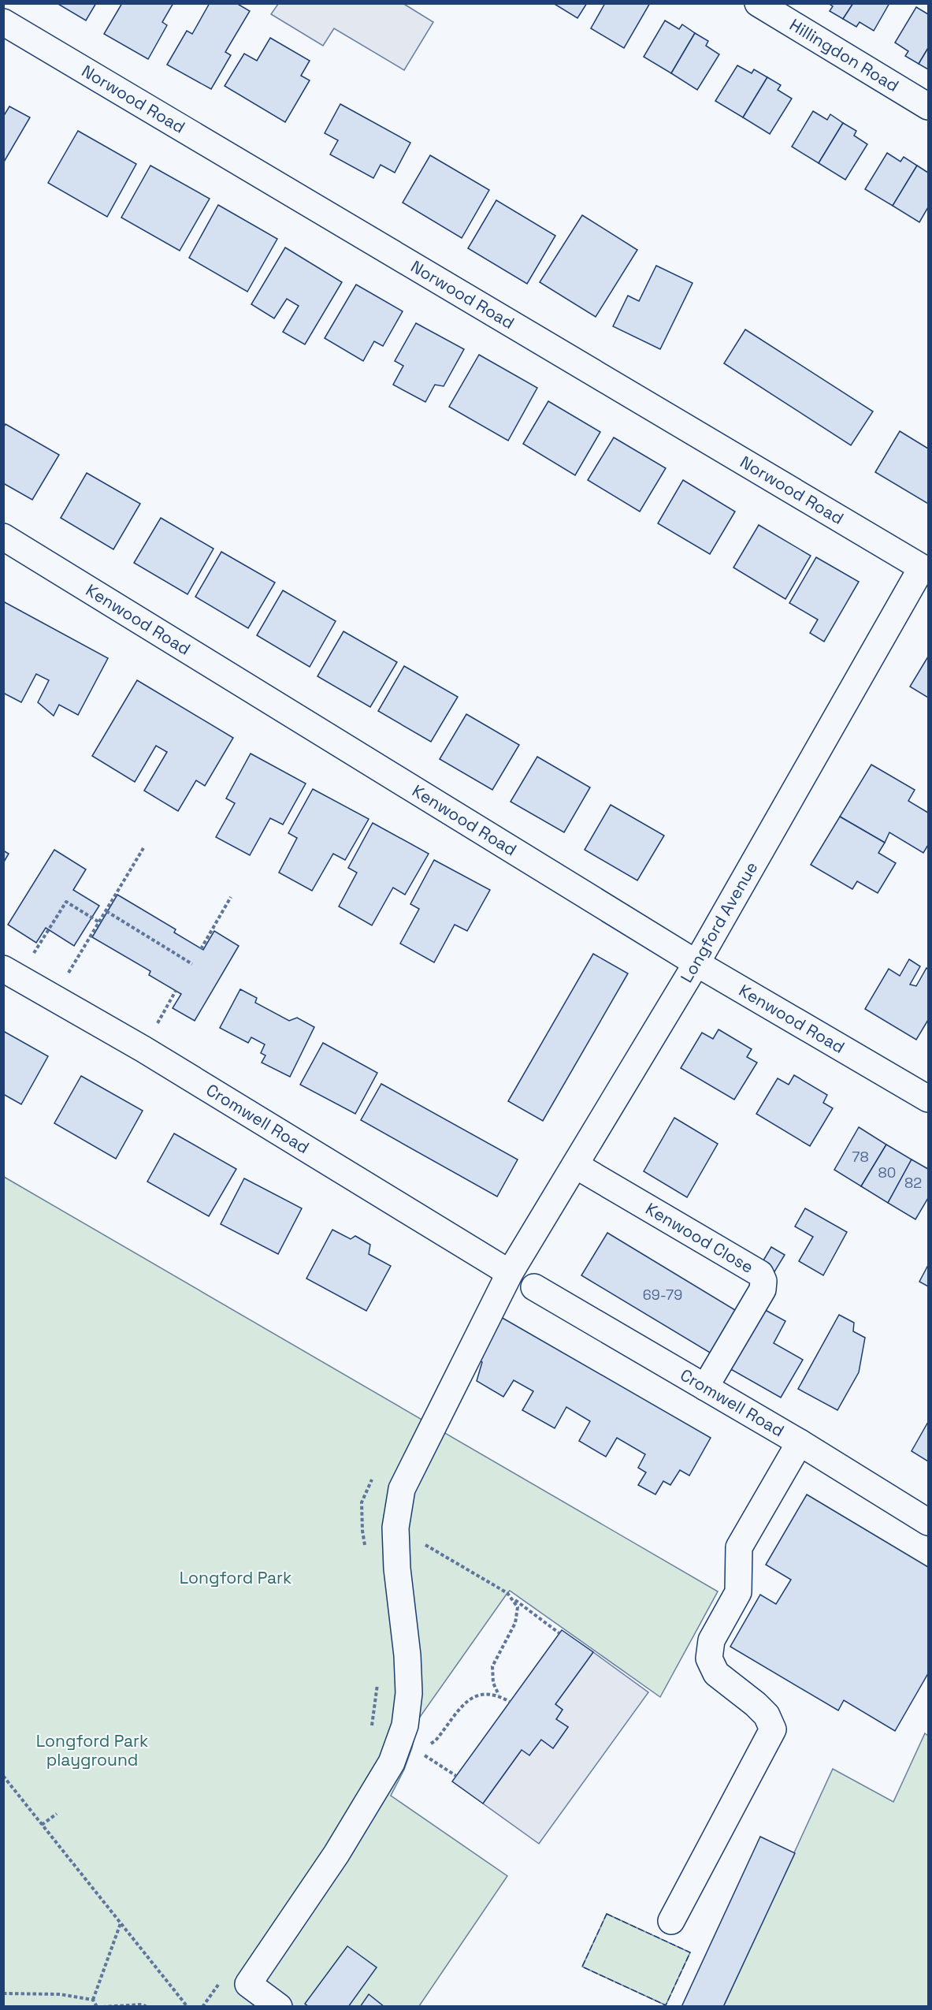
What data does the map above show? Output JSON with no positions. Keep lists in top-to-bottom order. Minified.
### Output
{"streets":{"street":["Hillingdon Road","Norwood Road","Kenwood Road","Longford Avenue","Cromwell Road","Kenwood Close"]},"crossings":[["Norwood Road","Longford Avenue"],["Kenwood Road","Longford Avenue"],["Longford Avenue","Cromwell Road"],["Longford Avenue","Kenwood Close"],["Cromwell Road","Kenwood Close"]],"parks":["Longford Park","Longford Park playground"],"house_numbers":["78","80","82","69-79"]}
